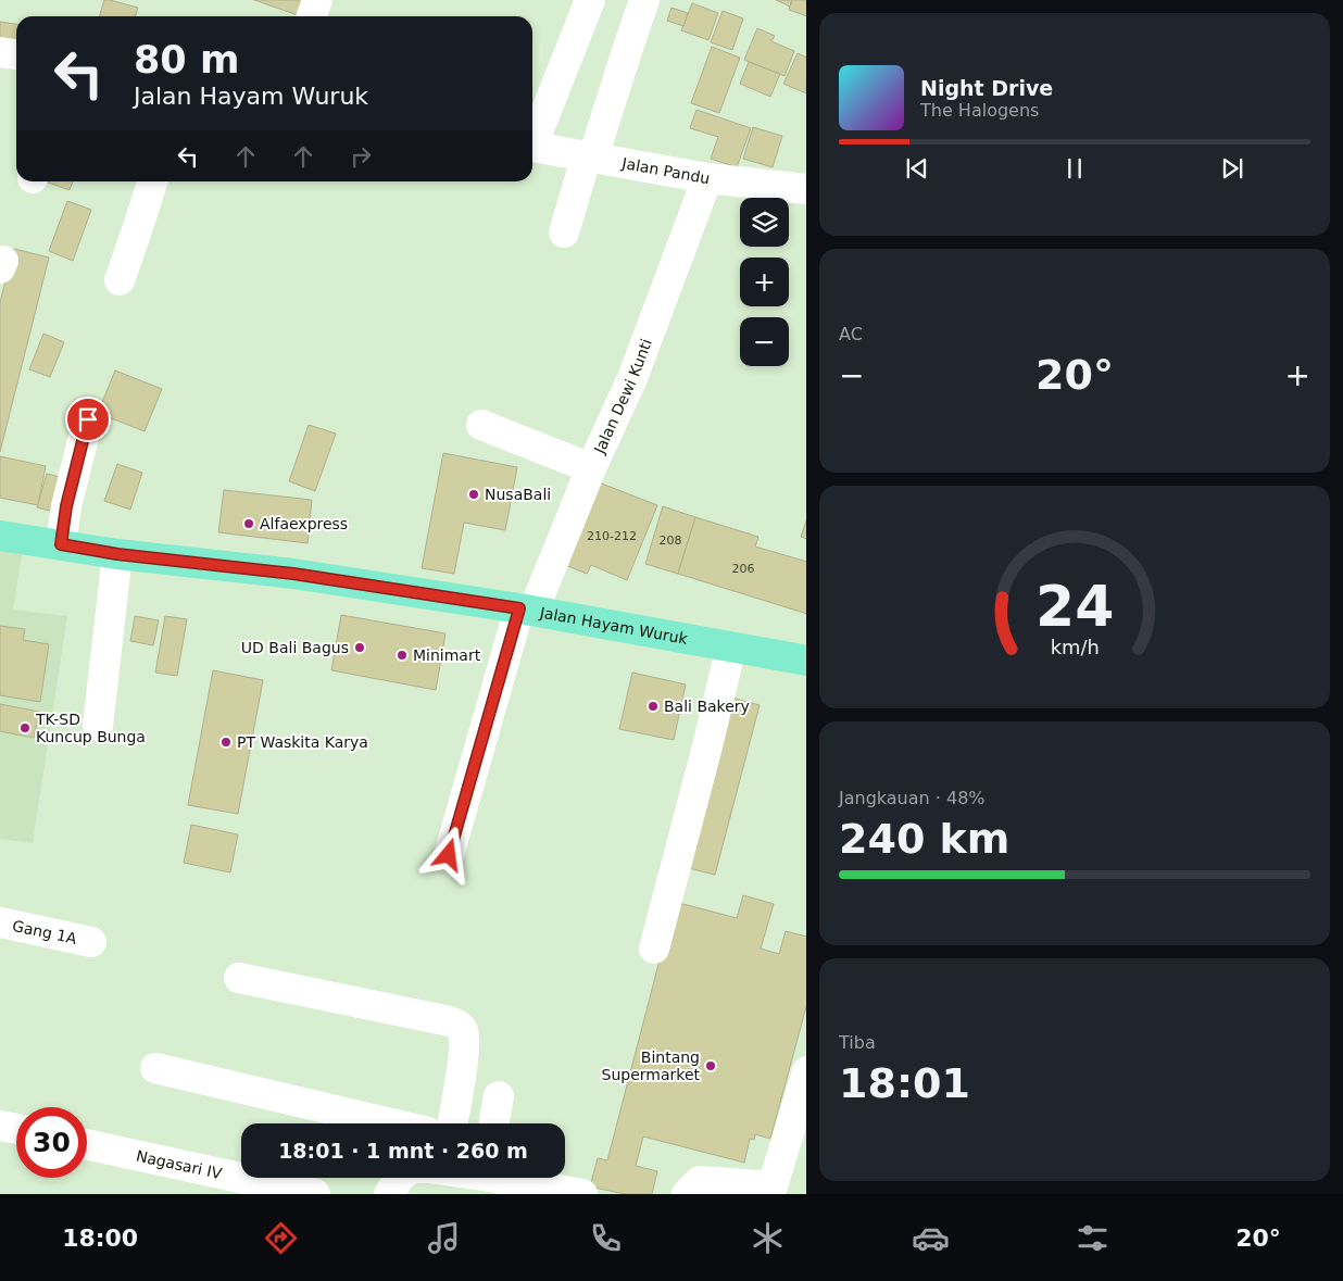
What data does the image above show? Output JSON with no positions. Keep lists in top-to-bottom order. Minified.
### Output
{"streets":{"main road":["Jalan Hayam Wuruk"],"street":["Jalan Pandu","Jalan Dewi Kunti","Gang 1A","Nagasari IV"]},"crossings":[["Jalan Pandu","Jalan Dewi Kunti"],["Jalan Dewi Kunti","Jalan Hayam Wuruk"]],"places":["NusaBali","Alfaexpress","UD Bali Bagus","Minimart","Bali Bakery","TK-SD Kuncup Bunga","PT Waskita Karya","Bintang Supermarket"],"house_numbers":["210-212","208","206"],"page":{"turn":["80 m","Jalan Hayam Wuruk"],"song":["Night Drive","The Halogens"],"map_buttons":["+","−"],"tile":["AC",["Jangkauan · 48%","240 km"],["Tiba","18:01"]],"heat":["−","20°","+"],"limit":"30","trip":"18:01 · 1 mnt · 260 m","tabs":["18:00","20°"],"gauge":["24","km/h"]}}
